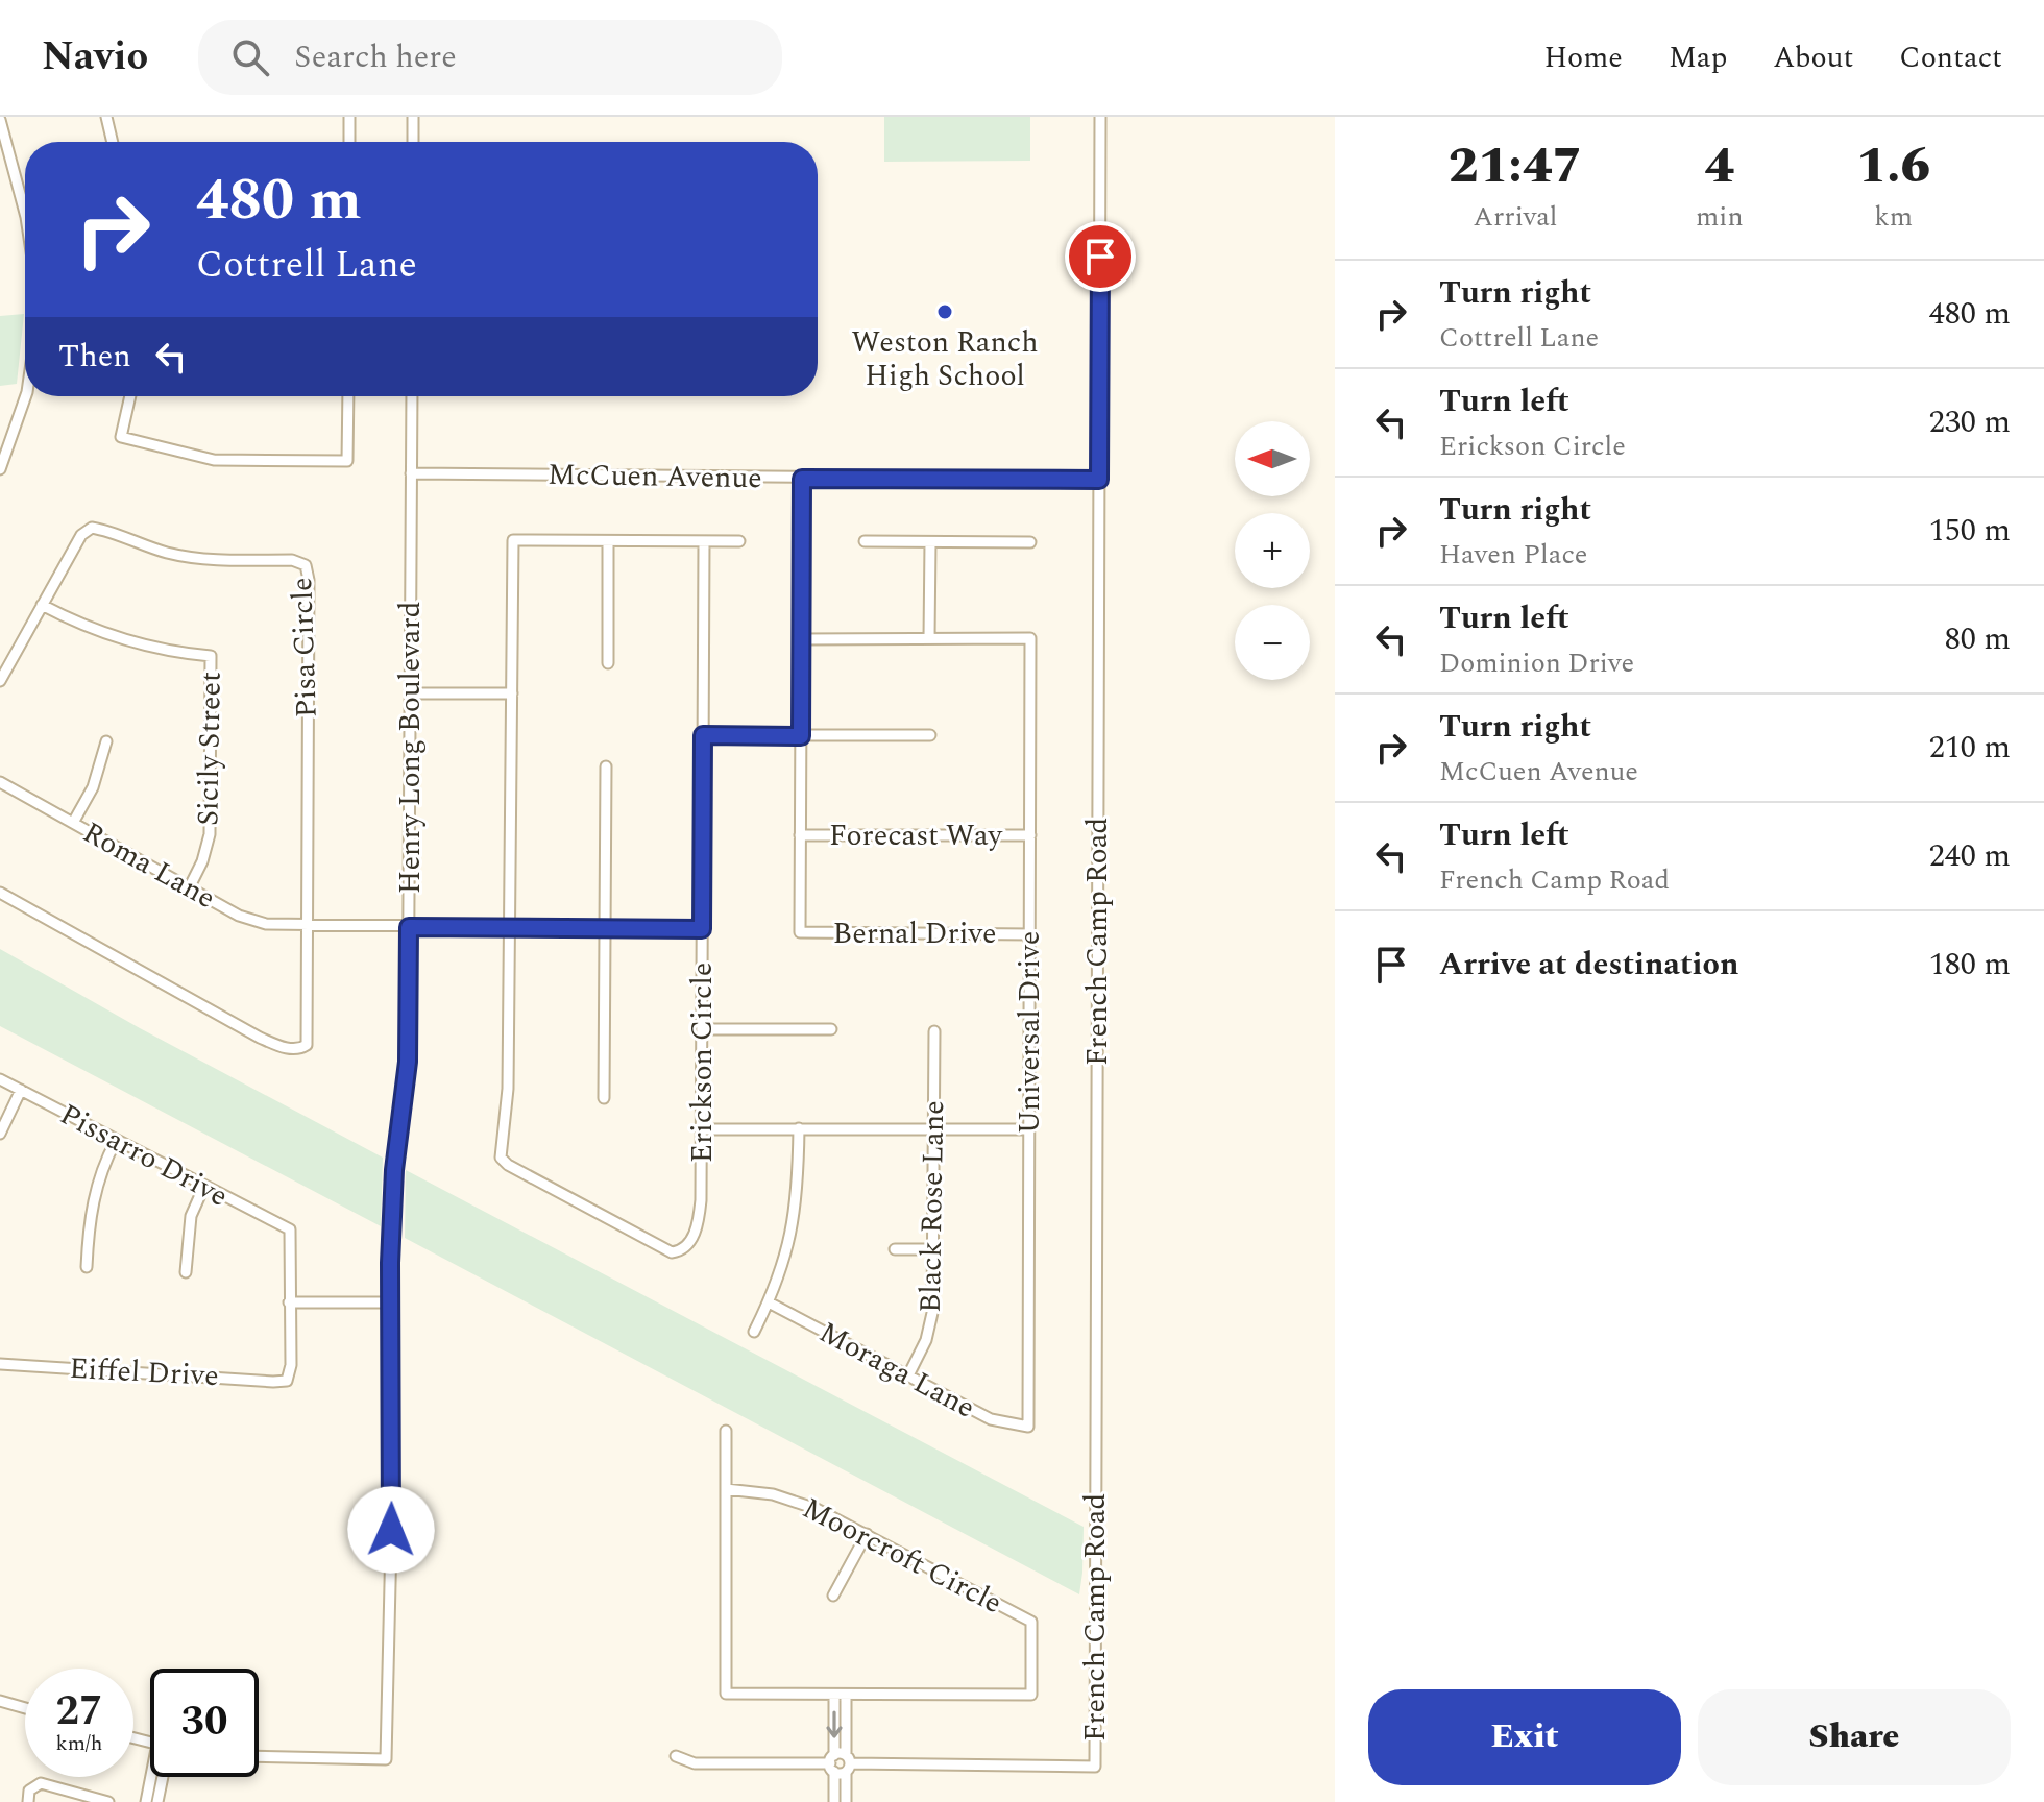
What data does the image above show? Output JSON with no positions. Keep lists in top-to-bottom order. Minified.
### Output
{"streets":{"street":["McCuen Avenue","Pisa Circle","Henry Long Boulevard","Sicily Street","Forecast Way","Roma Lane","Bernal Drive","French Camp Road","Universal Drive","Erickson Circle","Pissarro Drive","Black Rose Lane","Moraga Lane","Eiffel Drive","Moorcroft Circle"]},"crossings":[["McCuen Avenue","Henry Long Boulevard"],["McCuen Avenue","French Camp Road"],["Pisa Circle","Sicily Street"],["Pisa Circle","Roma Lane"],["Sicily Street","Roma Lane"],["Forecast Way","Bernal Drive"],["Forecast Way","Universal Drive"],["Bernal Drive","Universal Drive"],["Universal Drive","Moraga Lane"],["Pissarro Drive","Eiffel Drive"],["Black Rose Lane","Moraga Lane"]],"places":["Weston Ranch High School"],"north":"left","page":{"header":"Navio","search":"Search here","nav":["Home","Map","About","Contact"],"eta":["21:47","Arrival","4","min","1.6","km"],"turn":["480 m","Cottrell Lane"],"list":[{"name":"Turn right","note":"Cottrell Lane","value":"480 m"},{"name":"Turn left","note":"Erickson Circle","value":"230 m"},{"name":"Turn right","note":"Haven Place","value":"150 m"},{"name":"Turn left","note":"Dominion Drive","value":"80 m"},{"name":"Turn right","note":"McCuen Avenue","value":"210 m"},{"name":"Turn left","note":"French Camp Road","value":"240 m"},{"name":"Arrive at destination","value":"180 m"}],"then":"Then","map_buttons":["+","−"],"speed":"27 km/h","limit":"30","buttons":["Exit","Share"]}}
